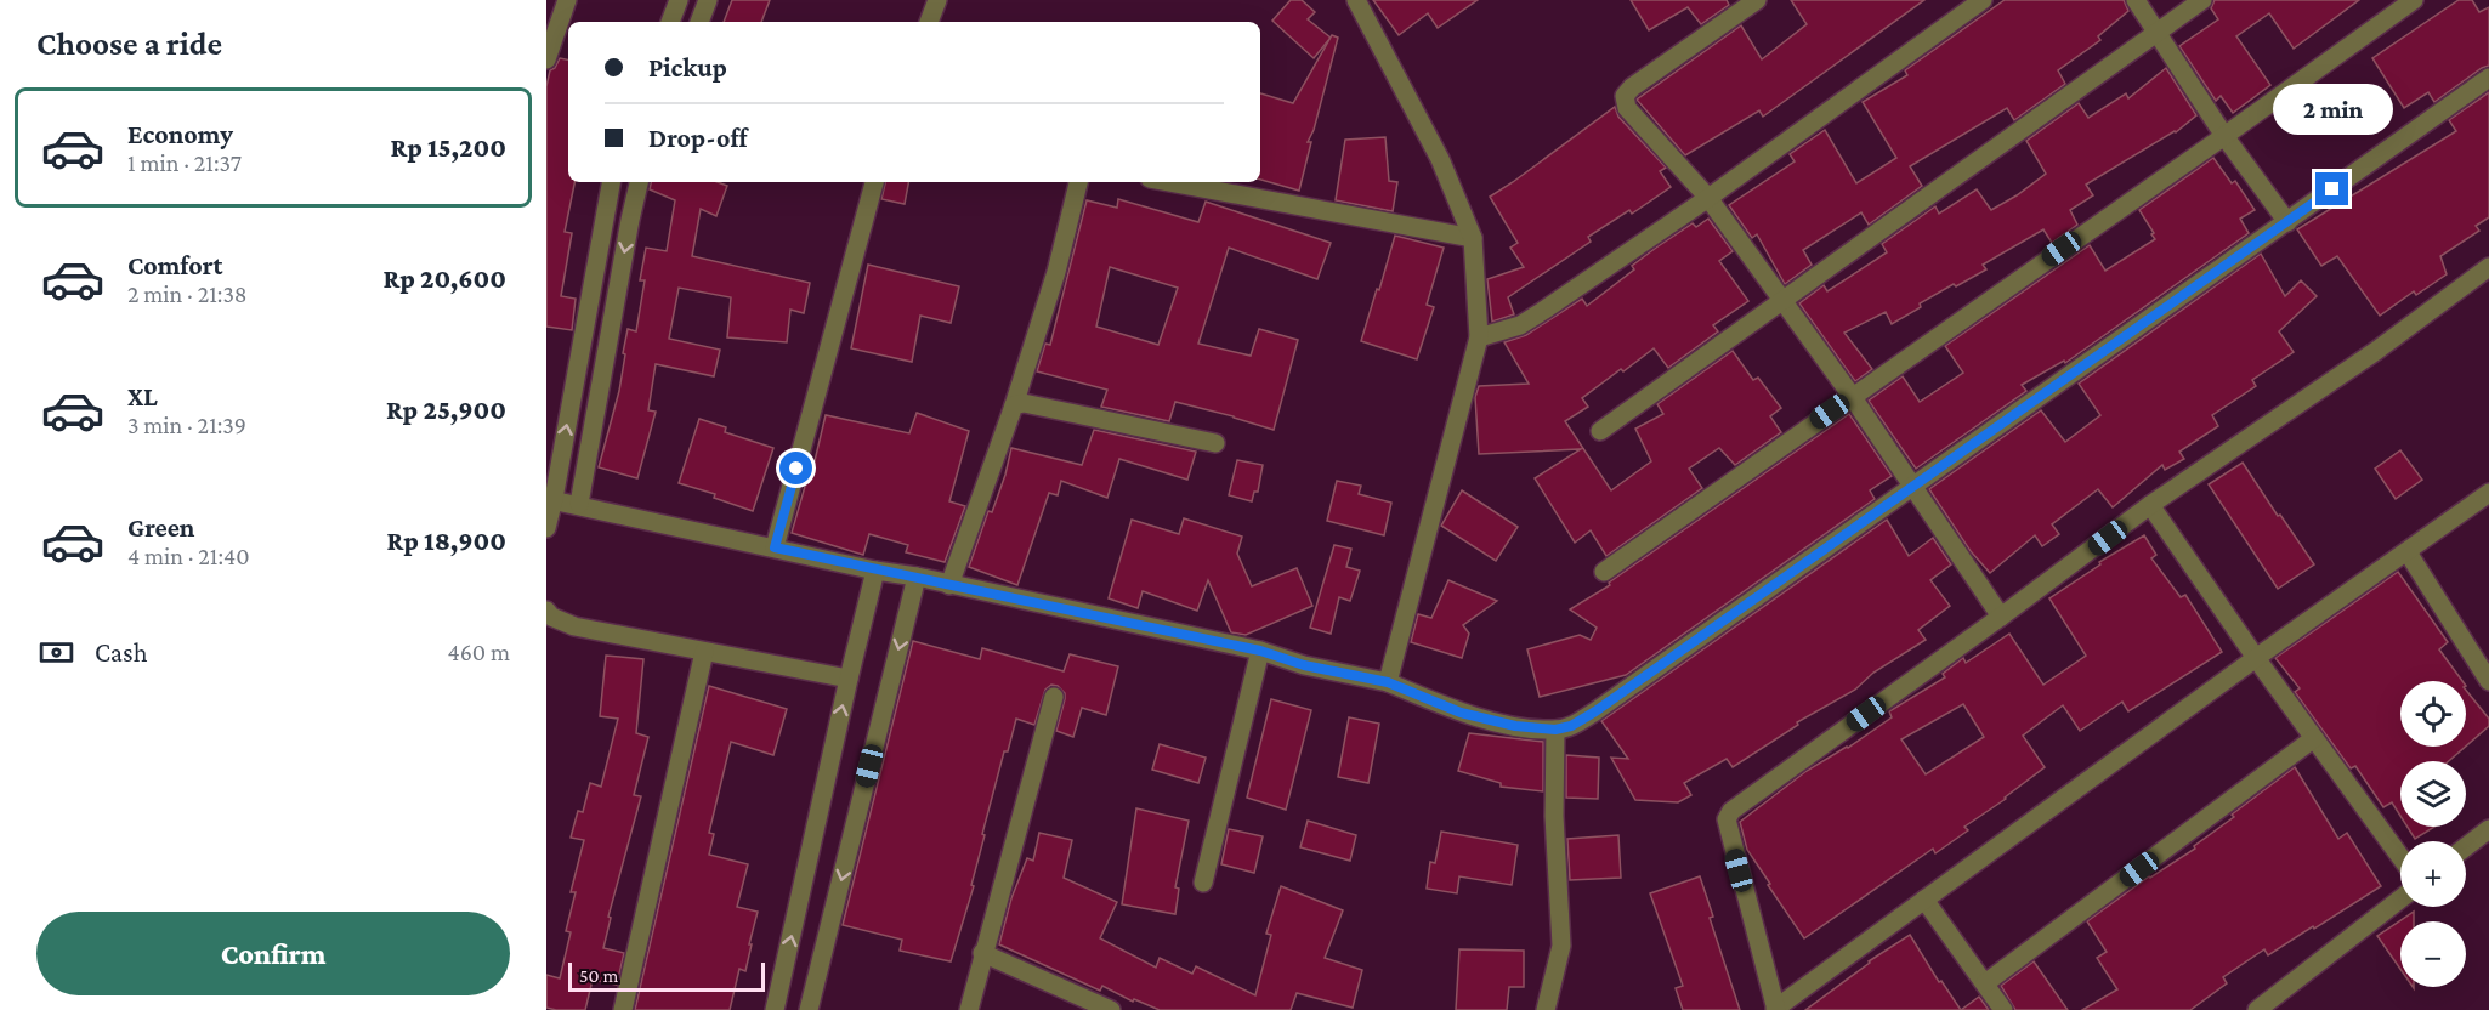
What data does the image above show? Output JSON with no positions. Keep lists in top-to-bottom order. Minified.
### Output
{"scale_bar":"50 m","page":{"heading":"Choose a ride","banner":["Pickup","Drop-off"],"bubble":"2 min","list":[{"name":"Economy","note":"1 min · 21:37","value":"Rp 15,200"},{"name":"Comfort","note":"2 min · 21:38","value":"Rp 20,600"},{"name":"XL","note":"3 min · 21:39","value":"Rp 25,900"},{"name":"Green","note":"4 min · 21:40","value":"Rp 18,900"}],"pay":["Cash","460 m"],"map_buttons":["+","−"],"buttons":"Confirm","scale":"50 m"}}
